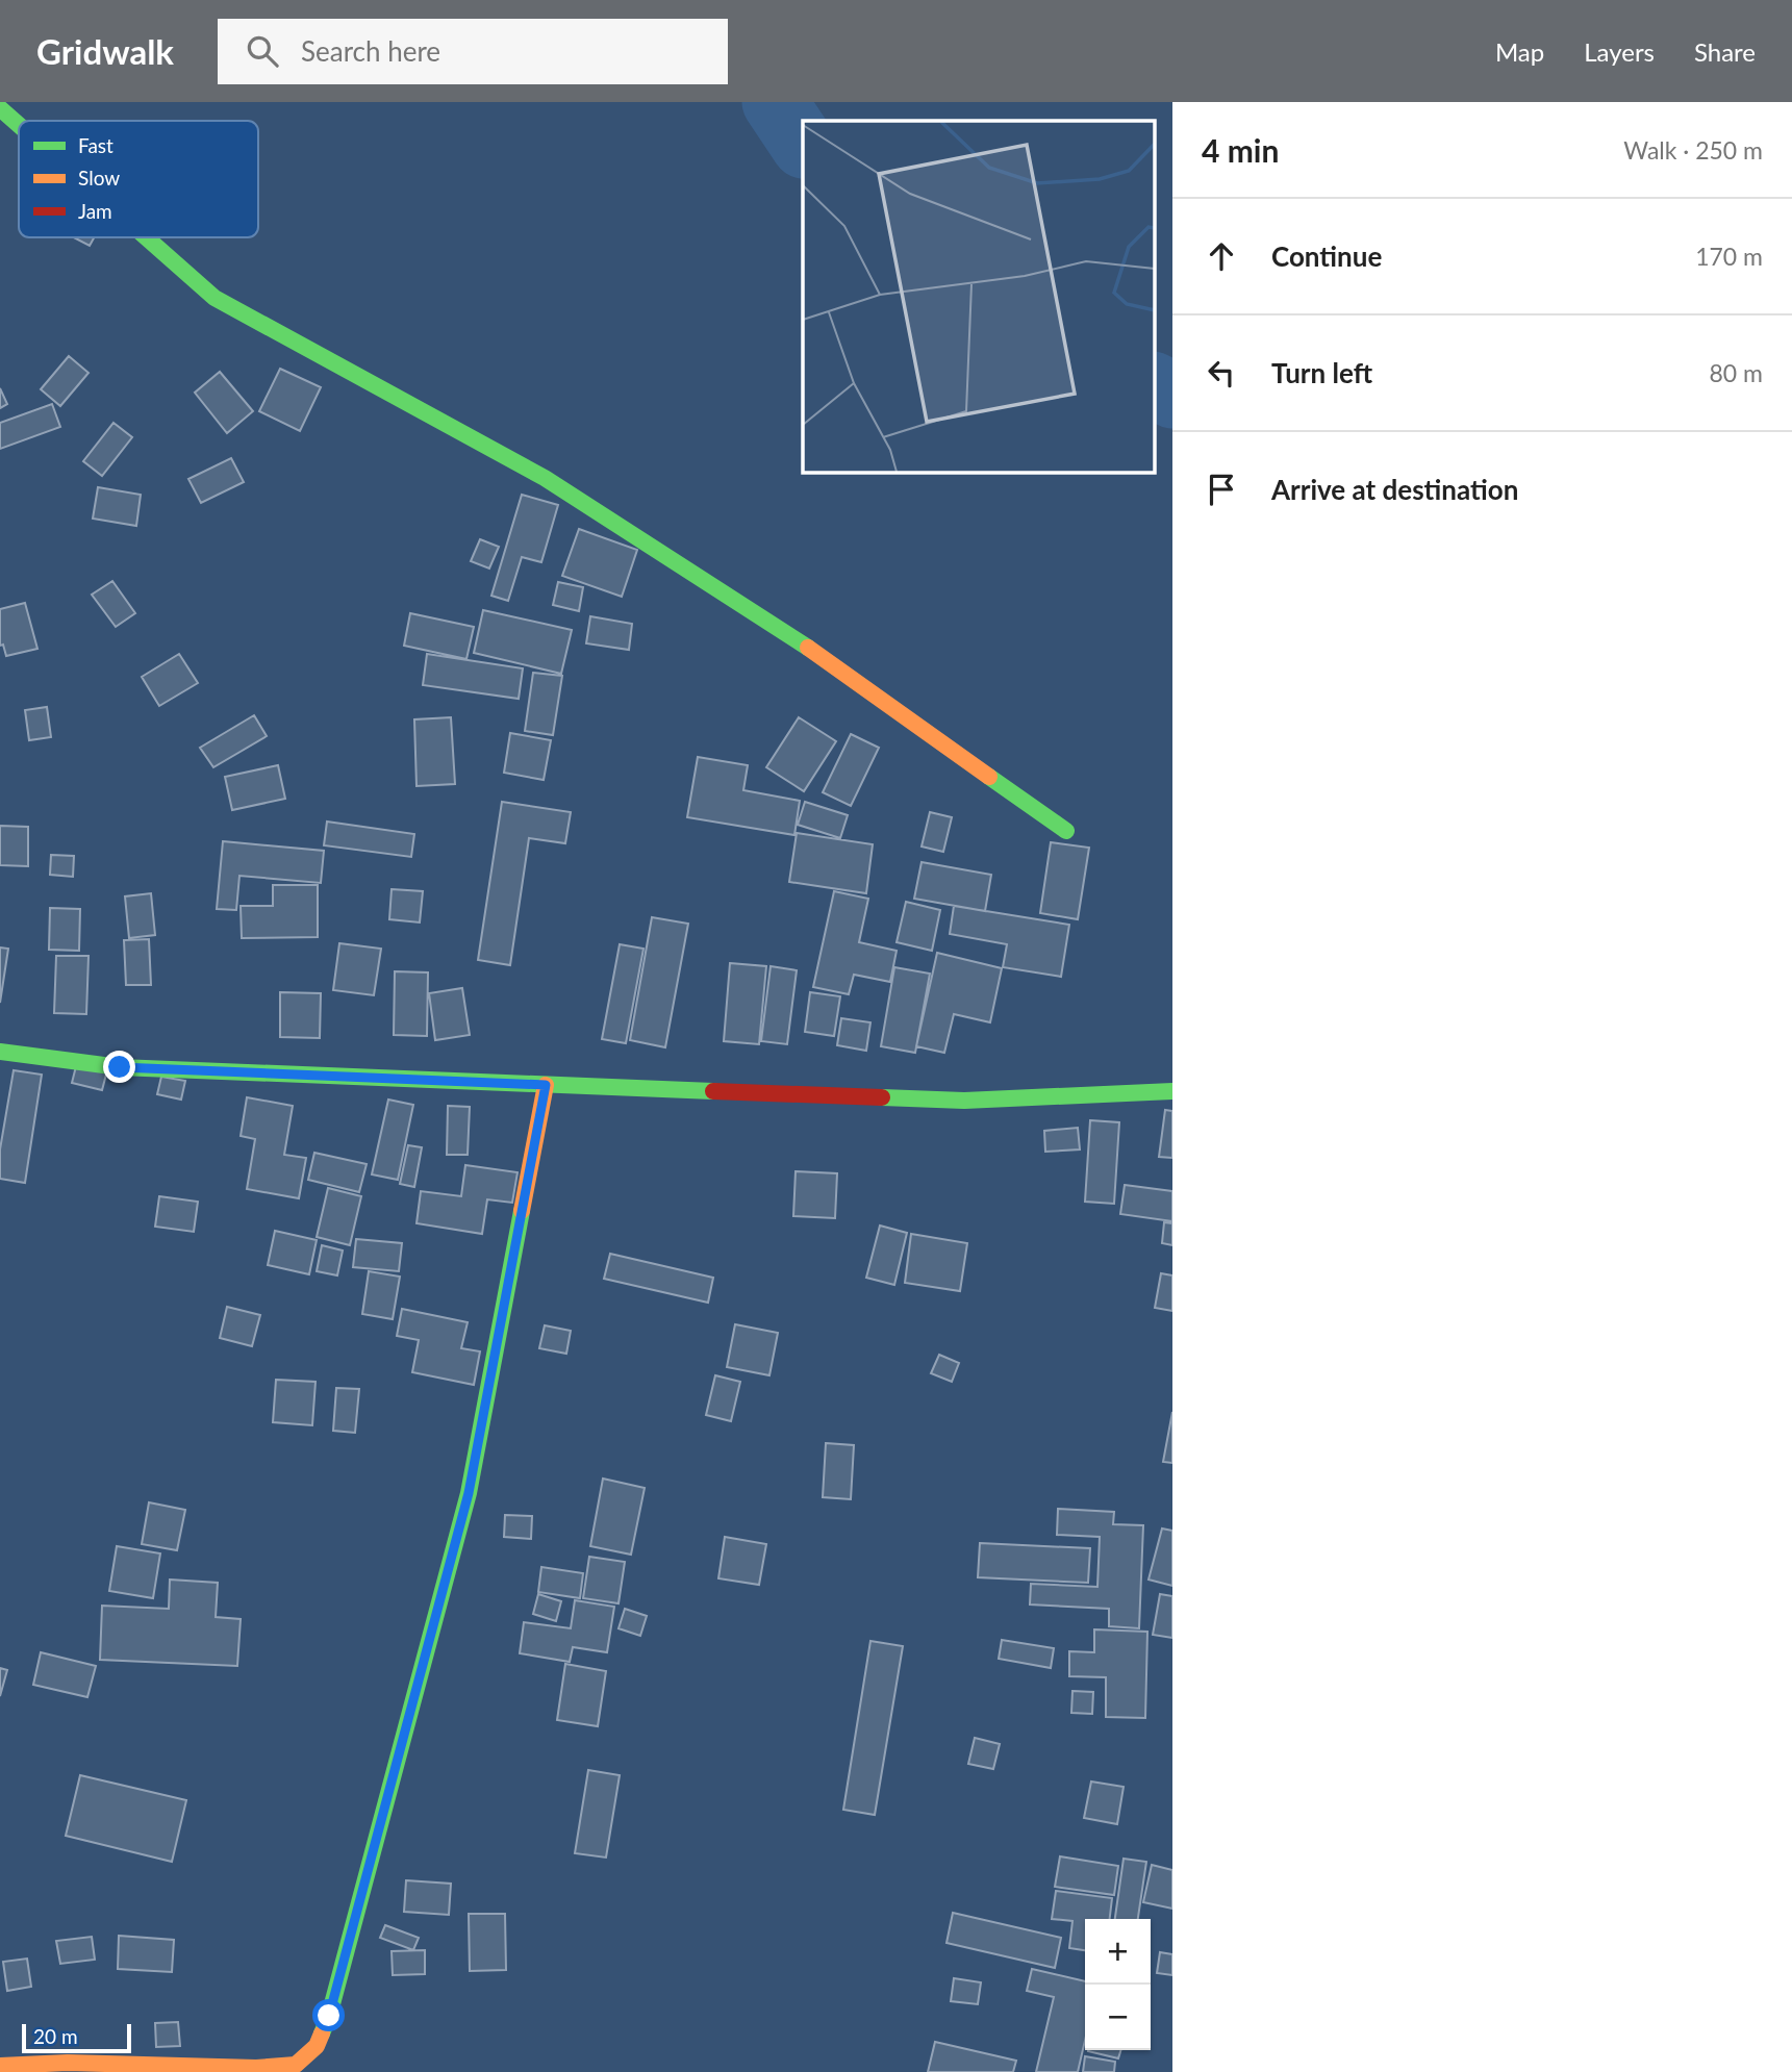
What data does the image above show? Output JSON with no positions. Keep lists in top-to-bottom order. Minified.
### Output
{"legend":["Fast","Slow","Jam"],"scale_bar":"20 m","page":{"header":"Gridwalk","search":"Search here","nav":["Map","Layers","Share"],"heading":["4 min","Walk · 250 m"],"list":[["Continue","170 m"],["Turn left","80 m"],"Arrive at destination"],"map_buttons":["+","−"],"scale":"20 m"}}
